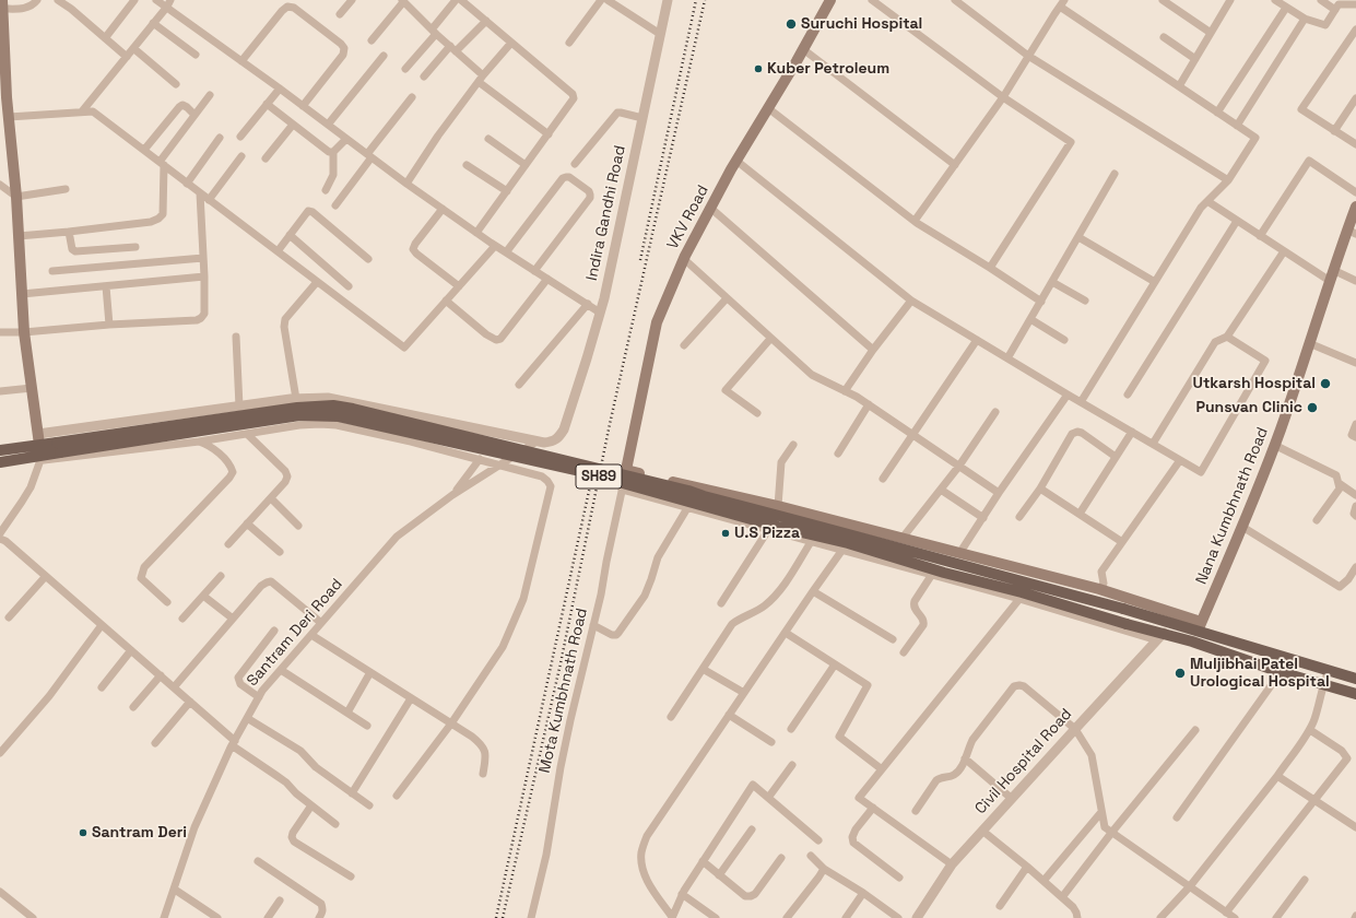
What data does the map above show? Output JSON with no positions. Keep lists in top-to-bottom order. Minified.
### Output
{"streets":{"main road":["VKV Road","SH89","Nana Kumbhnath Road"],"street":["Indira Gandhi Road","Santram Deri Road","Mota Kumbhnath Road","Civil Hospital Road"]},"crossings":[["Indira Gandhi Road","Santram Deri Road"],["VKV Road","Mota Kumbhnath Road"],["SH89","Nana Kumbhnath Road"],["SH89","Civil Hospital Road"]],"places":["Suruchi Hospital","Kuber Petroleum","Utkarsh Hospital","Punsvan Clinic","U.S Pizza","Muljibhai Patel Urological Hospital","Santram Deri"]}
